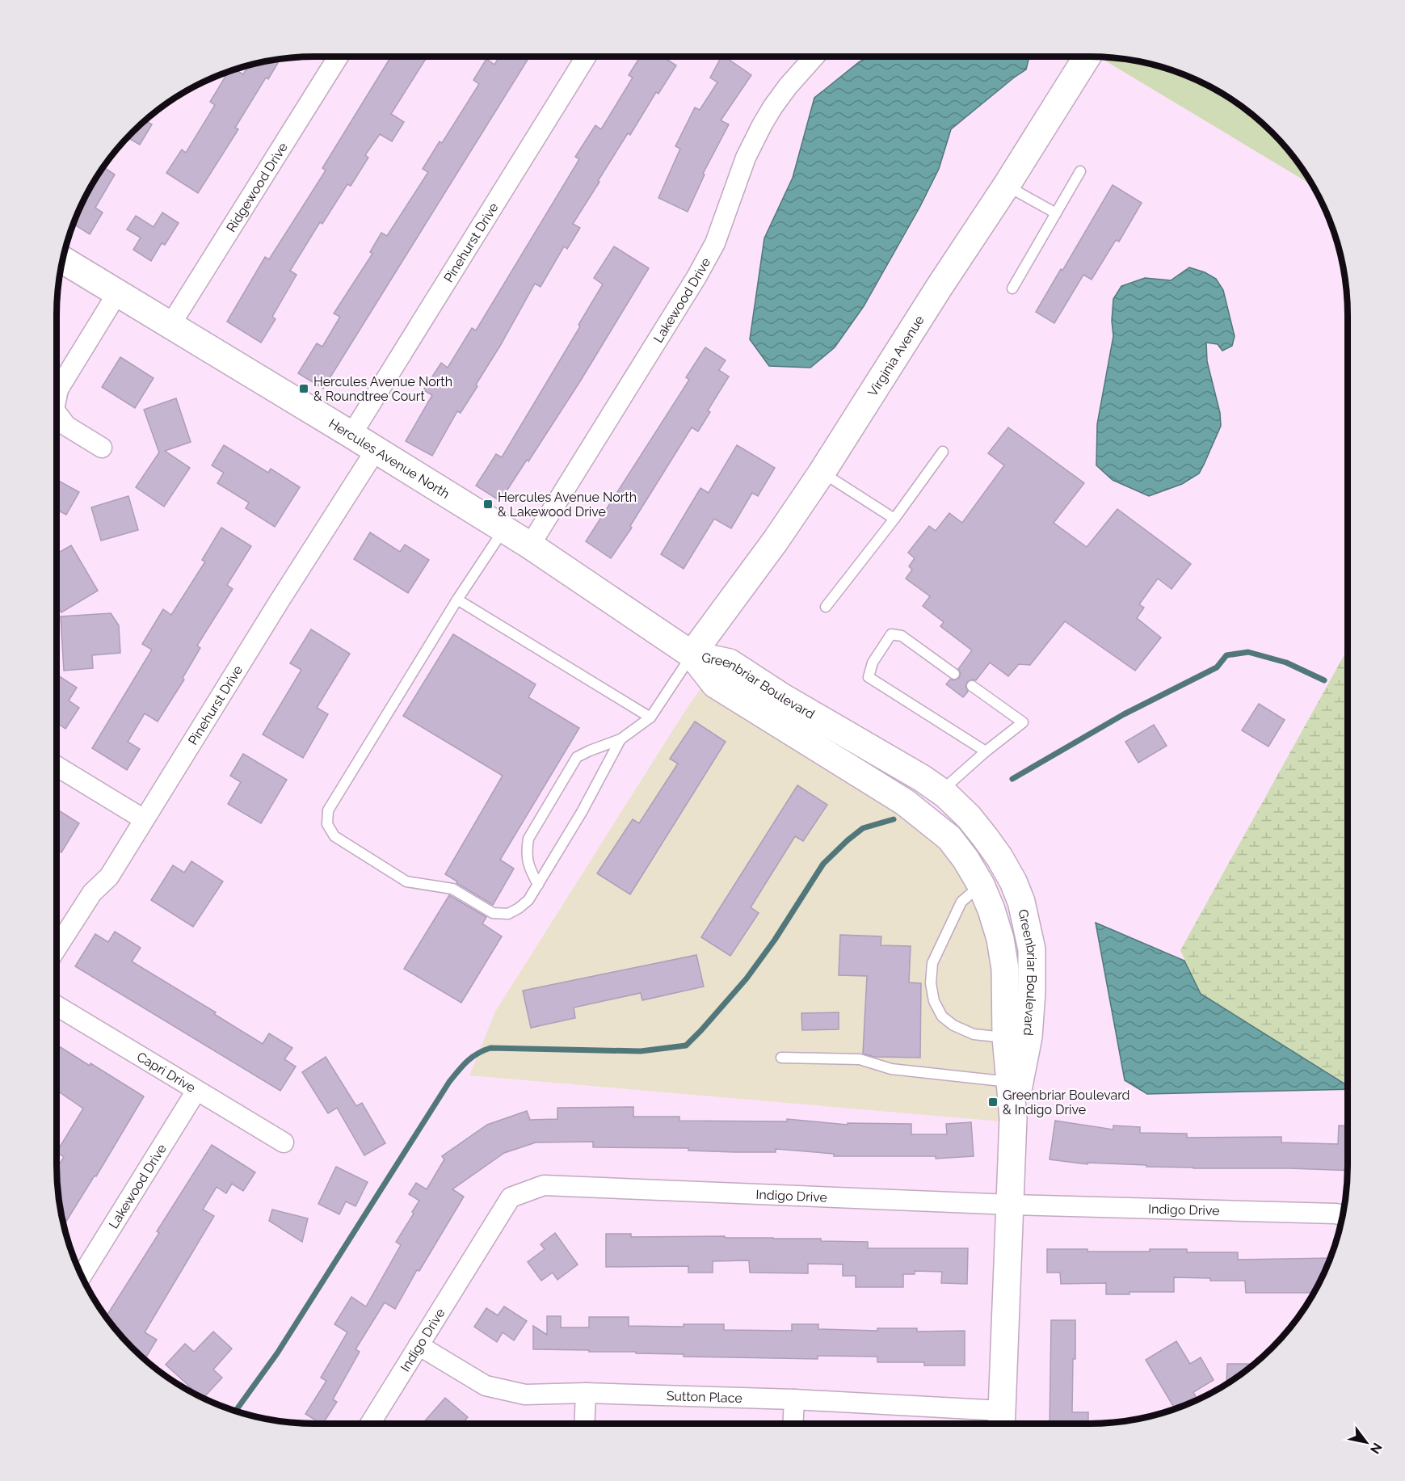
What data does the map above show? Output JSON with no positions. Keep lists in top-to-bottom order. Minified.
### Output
{"streets":{"street":["Ridgewood Drive","Pinehurst Drive","Lakewood Drive","Virginia Avenue","Hercules Avenue North","Greenbriar Boulevard","Capri Drive","Indigo Drive","Sutton Place"]},"crossings":[["Ridgewood Drive","Hercules Avenue North"],["Pinehurst Drive","Hercules Avenue North"],["Lakewood Drive","Hercules Avenue North"],["Lakewood Drive","Capri Drive"],["Virginia Avenue","Hercules Avenue North"],["Virginia Avenue","Greenbriar Boulevard"],["Hercules Avenue North","Greenbriar Boulevard"],["Greenbriar Boulevard","Indigo Drive"],["Greenbriar Boulevard","Sutton Place"],["Indigo Drive","Sutton Place"]],"places":{"transit":["Hercules Avenue North & Roundtree Court","Hercules Avenue North & Lakewood Drive","Greenbriar Boulevard & Indigo Drive"]},"north":"bottom right"}
